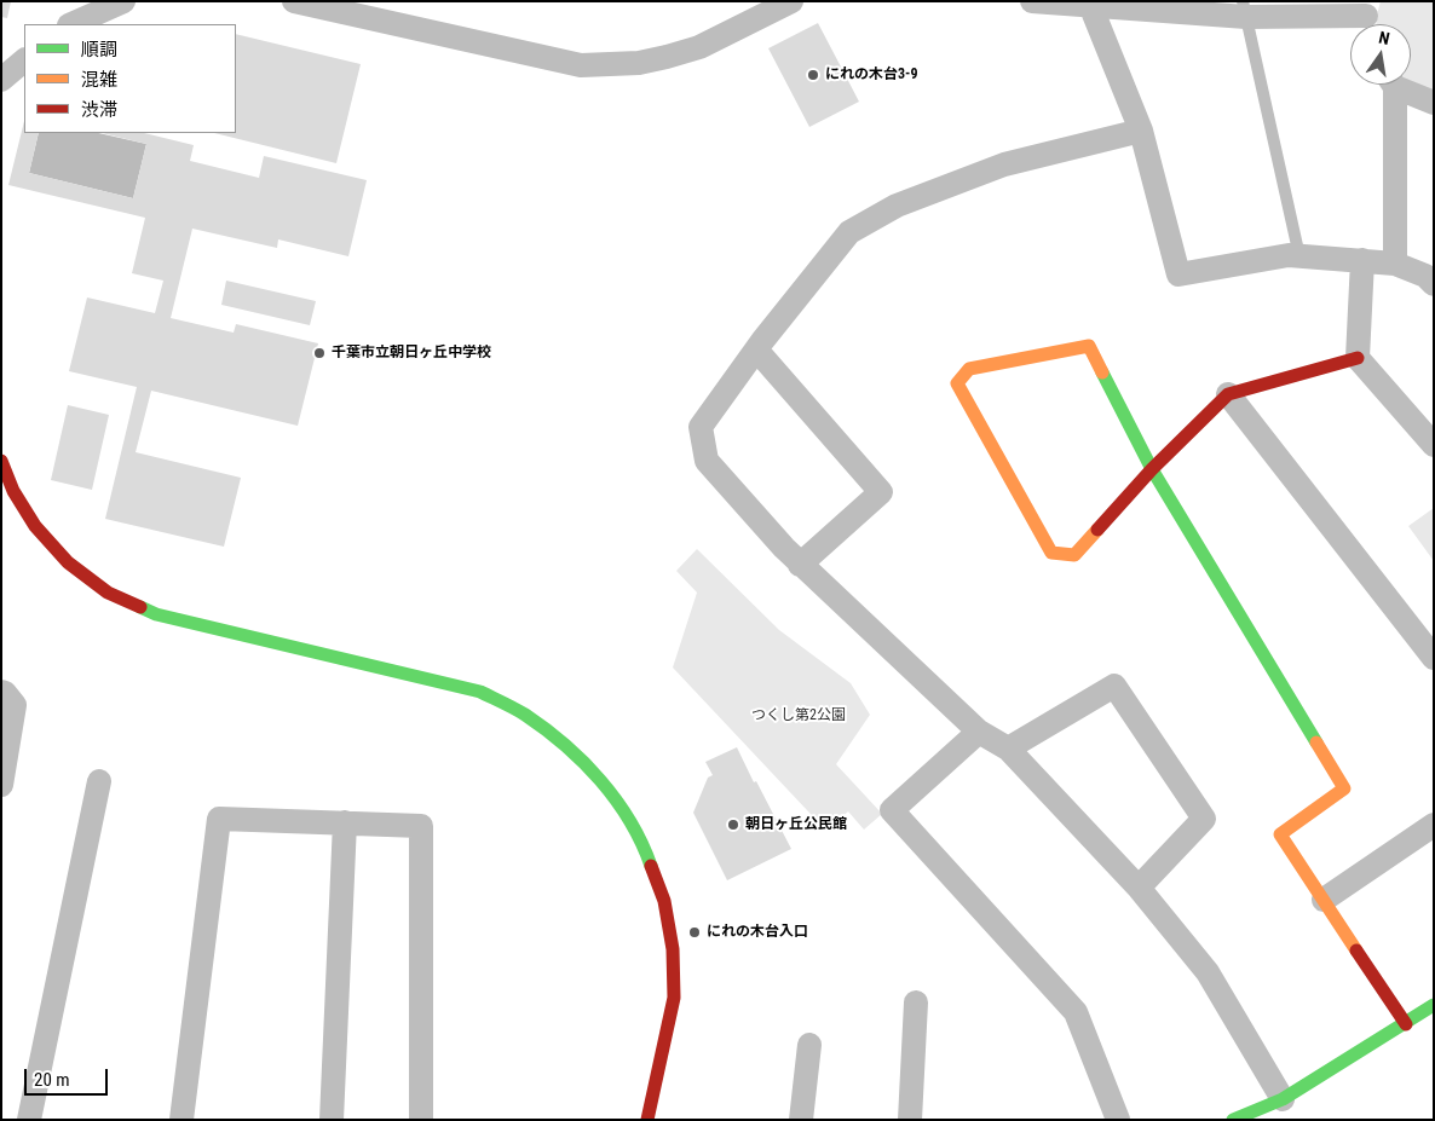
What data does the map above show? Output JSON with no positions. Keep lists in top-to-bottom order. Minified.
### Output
{"parks":["つくし第2公園"],"places":["にれの木台3-9","千葉市立朝日ヶ丘中学校","朝日ヶ丘公民館","にれの木台入口"],"legend":["順調","混雑","渋滞"],"scale_bar":"20 m","north":"top"}
